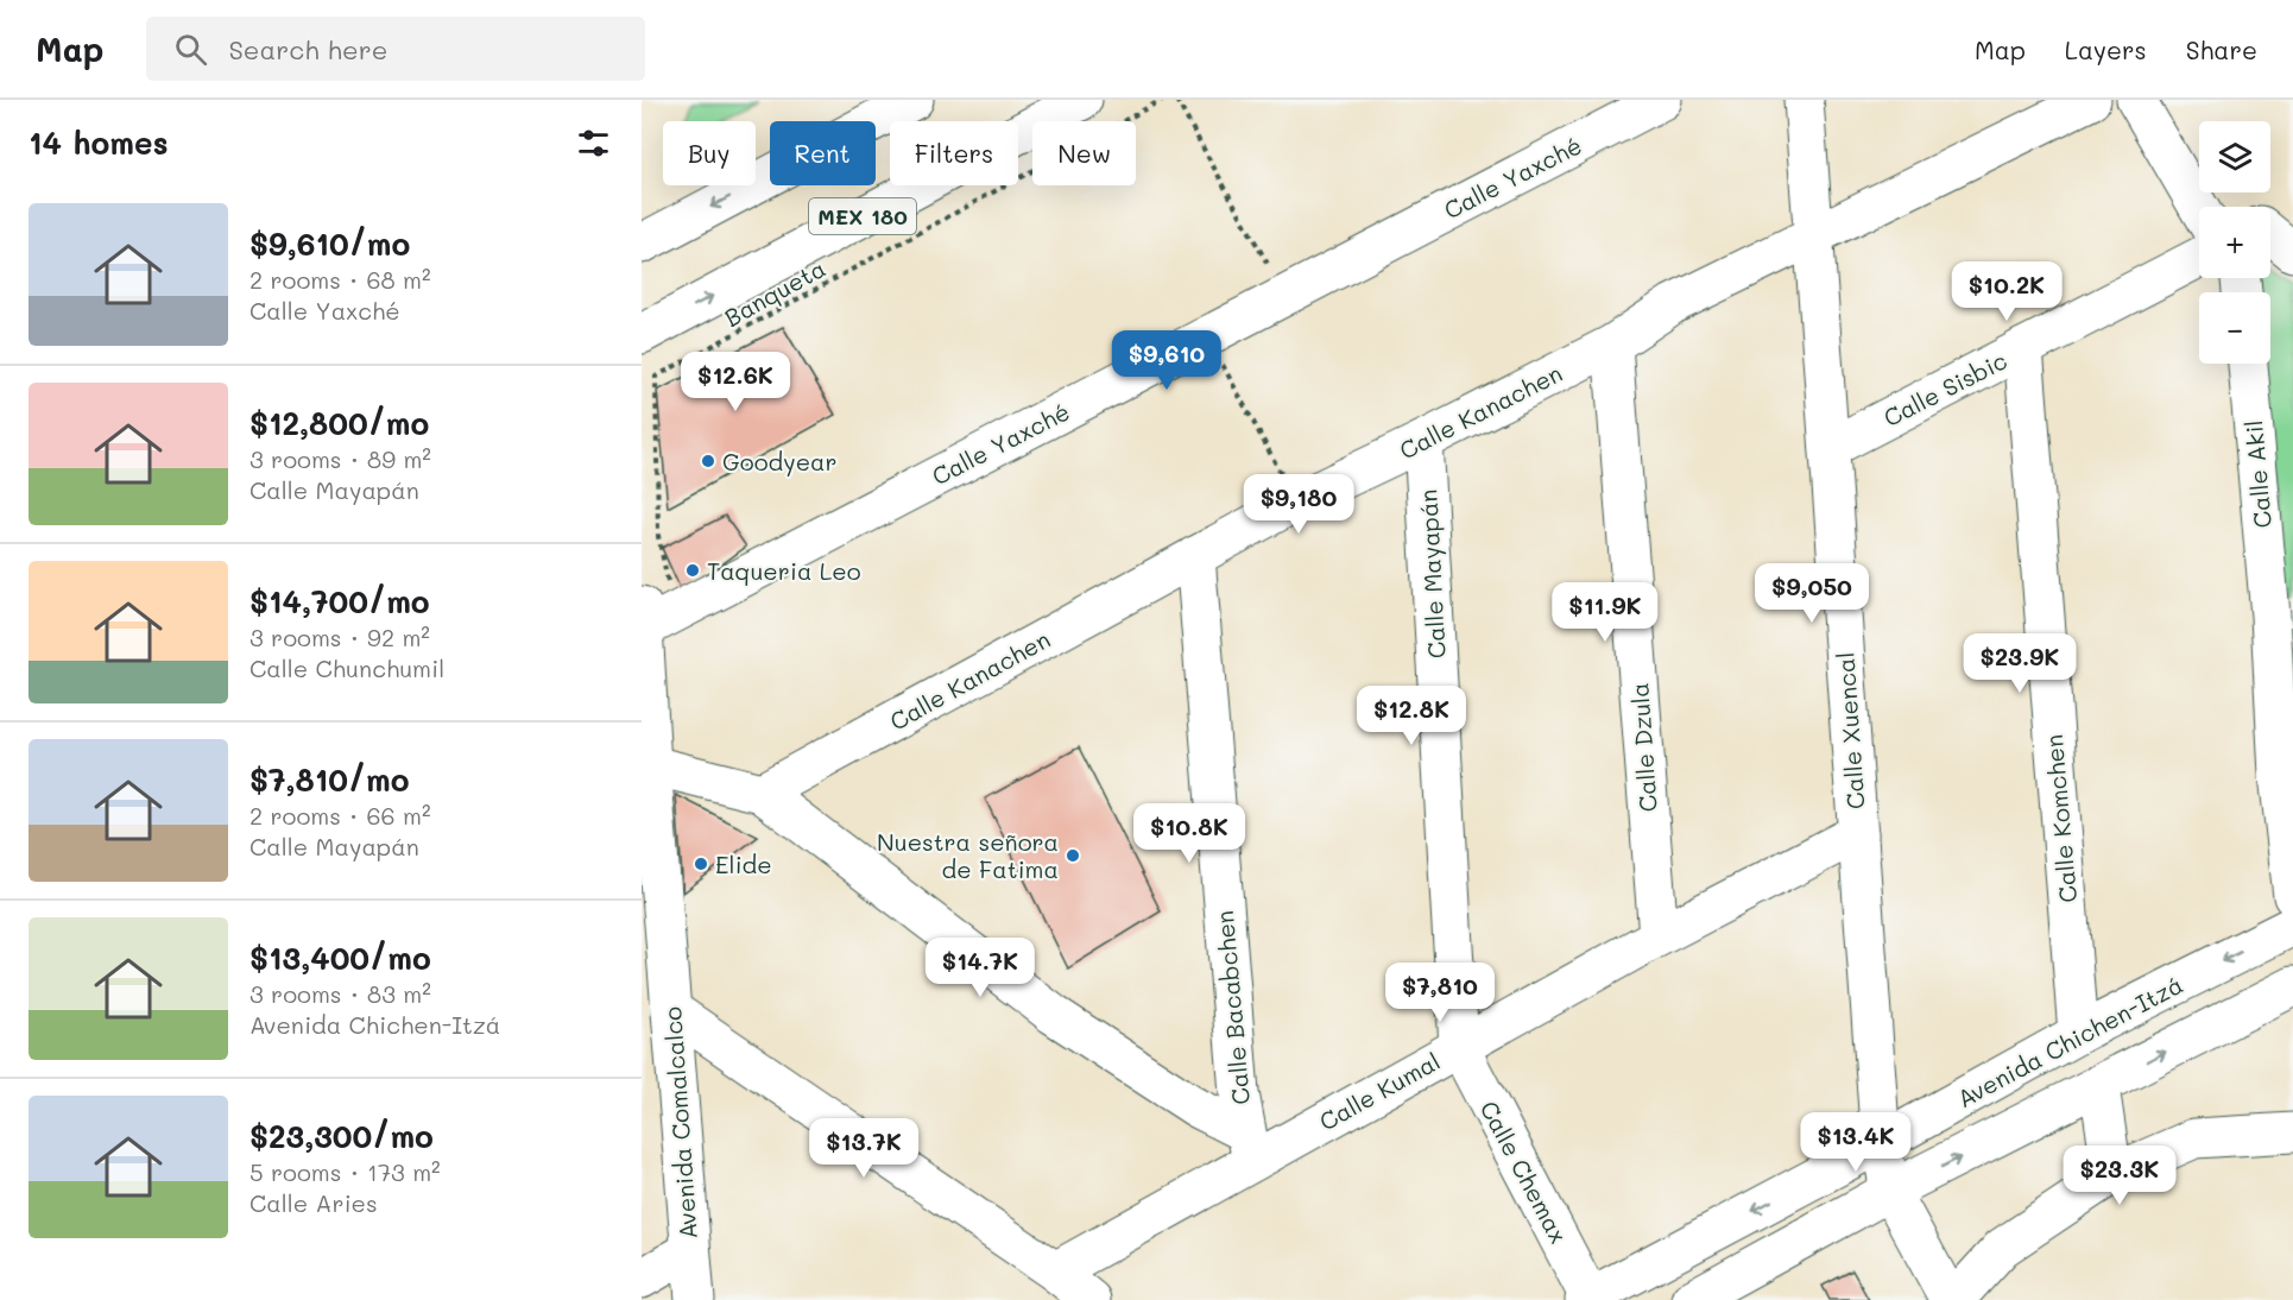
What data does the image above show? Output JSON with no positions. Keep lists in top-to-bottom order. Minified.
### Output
{"streets":{"street":["Calle Yaxché","MEX 180","Calle Sisbic","Calle Kanachen","Calle Akil","Calle Mayapán","Calle Xuencal","Calle Dzula","Calle Komchen","Calle Bacabchen","Avenida Chichen-Itzá","Calle Kumal","Avenida Comalcalco","Calle Chemax"],"path":["Banqueta"]},"crossings":[["Calle Yaxché","Banqueta"],["Calle Yaxché","Avenida Comalcalco"],["Banqueta","Avenida Comalcalco"],["Calle Sisbic","Calle Xuencal"],["Calle Sisbic","Calle Komchen"],["Calle Kanachen","Calle Mayapán"],["Calle Kanachen","Calle Xuencal"],["Calle Kanachen","Calle Dzula"],["Calle Kanachen","Calle Bacabchen"],["Calle Mayapán","Calle Kumal"],["Calle Mayapán","Calle Chemax"],["Calle Xuencal","Avenida Chichen-Itzá"],["Calle Xuencal","Calle Kumal"],["Calle Dzula","Calle Kumal"],["Calle Komchen","Avenida Chichen-Itzá"],["Calle Bacabchen","Calle Kumal"],["Avenida Chichen-Itzá","Calle Chemax"],["Calle Kumal","Calle Chemax"]],"places":["Goodyear","Taqueria Leo","Nuestra señora de Fatima","Elide"],"page":{"header":"Map","search":"Search here","nav":["Map","Layers","Share"],"heading":"14 homes","map_buttons":["+","−"],"chip":["Buy","Rent","Filters","New"],"list":[{"name":"$9,610/mo","note":"2 rooms · 68 m² · Calle Yaxché"},{"name":"$12,800/mo","note":"3 rooms · 89 m² · Calle Mayapán"},{"name":"$14,700/mo","note":"3 rooms · 92 m² · Calle Chunchumil"},{"name":"$7,810/mo","note":"2 rooms · 66 m² · Calle Mayapán"},{"name":"$13,400/mo","note":"3 rooms · 83 m² · Avenida Chichen-Itzá"},{"name":"$23,300/mo","note":"5 rooms · 173 m² · Calle Aries"}],"price":["$10.2K","$9,610","$12.6K","$9,180","$9,050","$11.9K","$23.9K","$12.8K","$10.8K","$14.7K","$7,810","$13.4K","$13.7K","$23.3K"]}}
